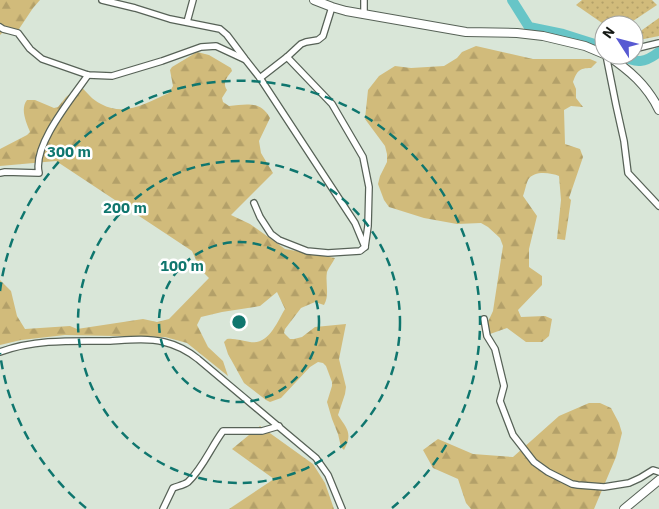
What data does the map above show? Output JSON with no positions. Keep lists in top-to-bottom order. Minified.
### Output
{"north":"top left","rings":["300 m","200 m","100 m"]}
